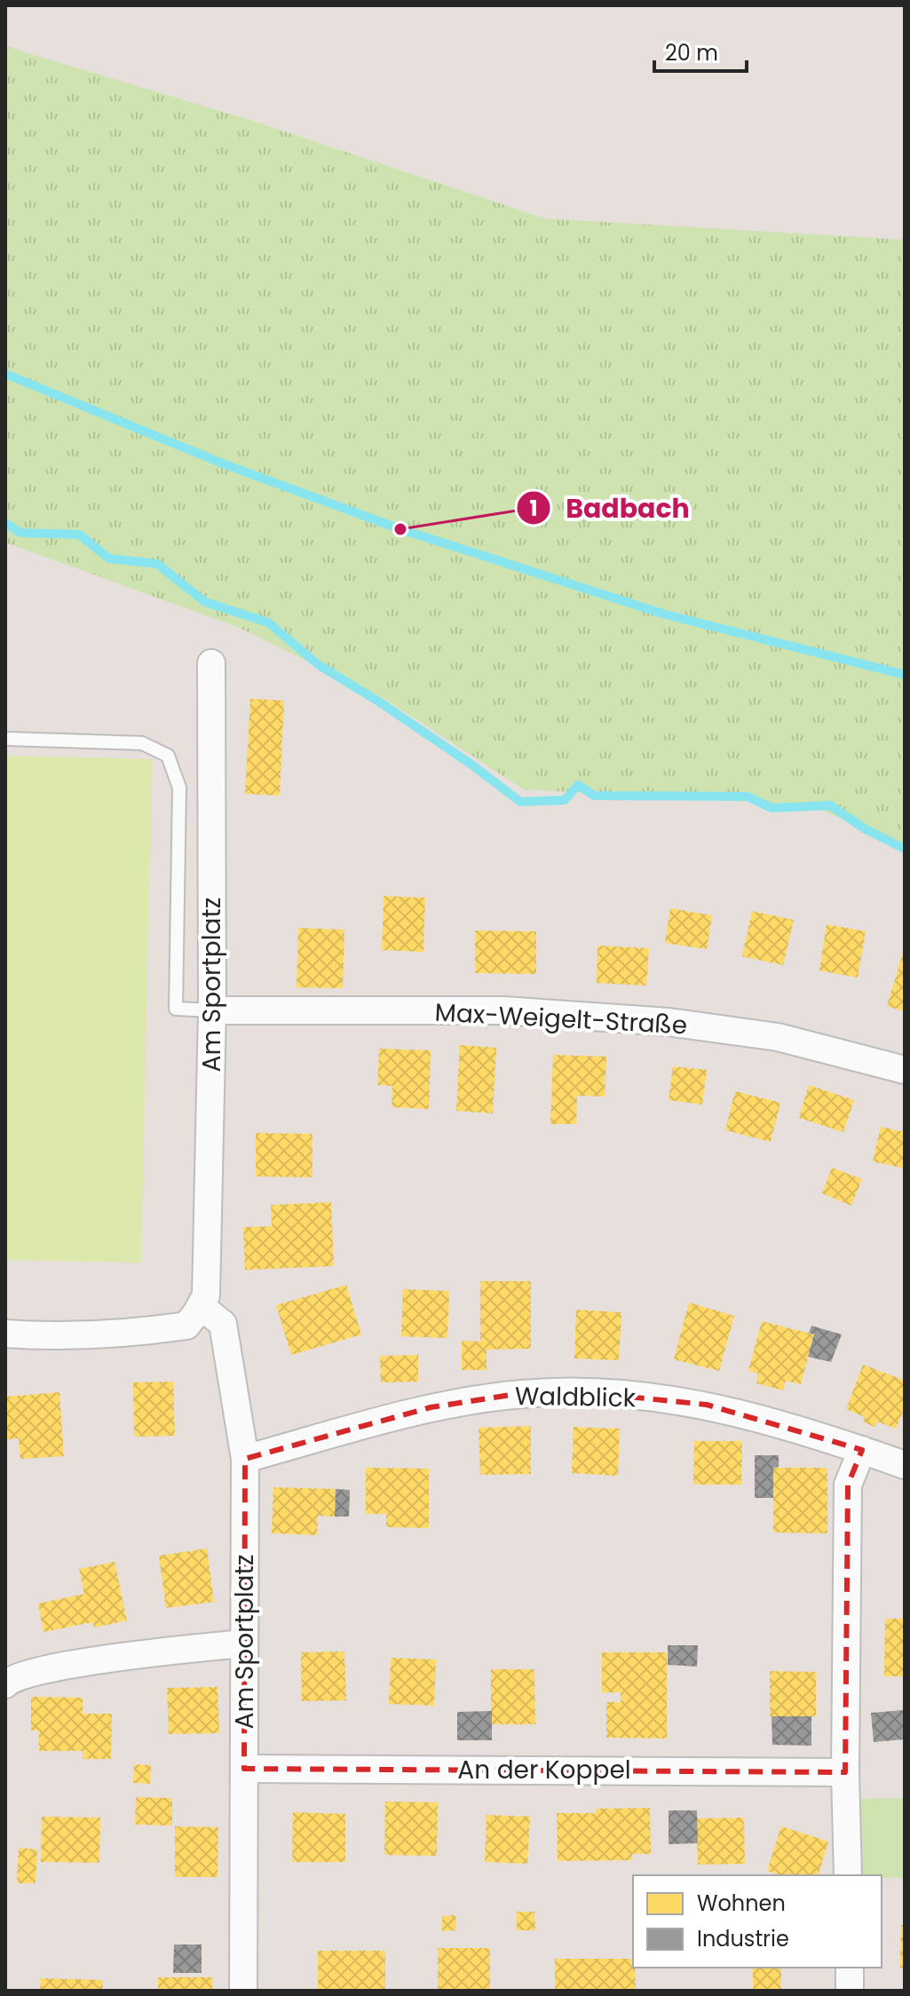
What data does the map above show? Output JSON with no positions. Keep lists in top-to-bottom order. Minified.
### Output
{"streets":{"street":["Am Sportplatz","Max-Weigelt-Straße","Waldblick","An der Koppel"]},"crossings":[["Am Sportplatz","Max-Weigelt-Straße"],["Am Sportplatz","Waldblick"],["Am Sportplatz","An der Koppel"]],"places":["Badbach"],"legend":["Wohnen","Industrie"],"scale_bar":"20 m"}
